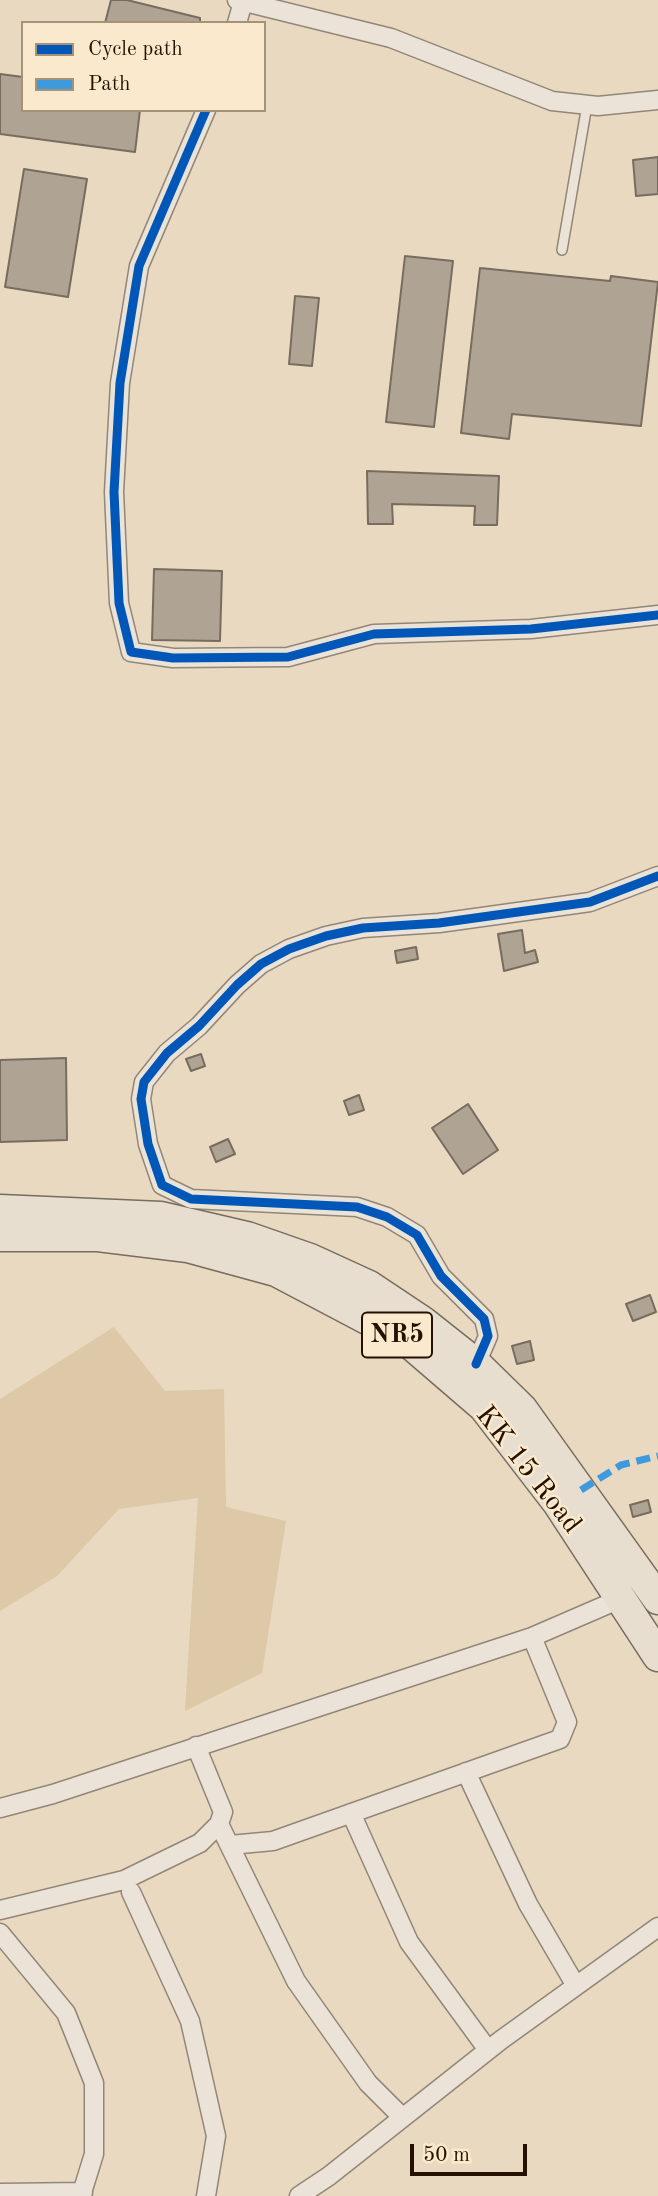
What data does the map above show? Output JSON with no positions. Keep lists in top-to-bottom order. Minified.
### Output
{"streets":{"highway":["NR5","KK 15 Road"]},"legend":["Cycle path","Path"],"scale_bar":"50 m"}
